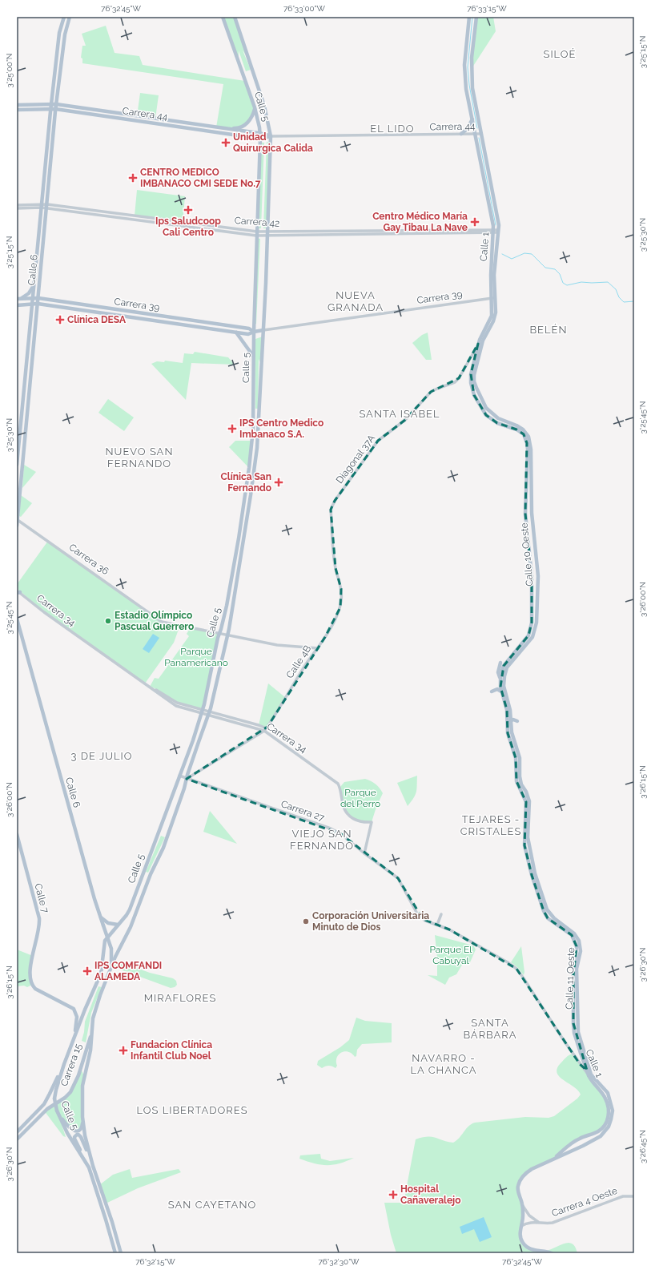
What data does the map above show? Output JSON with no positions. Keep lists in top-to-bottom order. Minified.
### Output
{"streets":{"main road":["Calle 5","Carrera 44","Calle 1","Calle 6","Carrera 39","Calle 10 Oeste","Calle 7","Calle 11 Oeste","Carrera 15"],"street":["Carrera 42","Diagonal 37A","Carrera 36","Carrera 34","Calle 4B","Carrera 27","Carrera 4 Oeste"]},"crossings":[["Calle 5","Carrera 44"],["Calle 5","Carrera 42"],["Calle 5","Calle 6"],["Calle 5","Carrera 39"],["Calle 5","Carrera 36"],["Calle 5","Carrera 34"],["Calle 5","Calle 4B"],["Calle 5","Carrera 27"],["Calle 5","Calle 7"],["Calle 5","Carrera 15"],["Carrera 44","Calle 1"],["Carrera 44","Calle 6"],["Carrera 42","Calle 1"],["Carrera 42","Calle 6"],["Calle 1","Carrera 39"],["Calle 1","Diagonal 37A"],["Calle 1","Calle 10 Oeste"],["Calle 1","Calle 11 Oeste"],["Calle 6","Carrera 39"],["Calle 6","Carrera 36"],["Diagonal 37A","Calle 4B"],["Calle 10 Oeste","Calle 11 Oeste"],["Carrera 36","Calle 4B"],["Carrera 34","Calle 4B"],["Carrera 34","Carrera 27"],["Calle 4B","Carrera 27"]],"districts":["SILOÉ","EL LIDO","NUEVA GRANADA","BELÉN","SANTA ISABEL","NUEVO SAN FERNANDO","3 DE JULIO","TEJARES - CRISTALES","VIEJO SAN FERNANDO","MIRAFLORES","SANTA BÁRBARA","NAVARRO - LA CHANCA","LOS LIBERTADORES","SAN CAYETANO"],"parks":["Parque Panamericano","Parque del Perro","Parque El Cabuyal"],"places":{"health":["Unidad Quirurgica Calida","CENTRO MEDICO IMBANACO CMI SEDE No.7","Ips Saludcoop Cali Centro","Centro Médico María Gay Tibau La Nave","Clínica DESA","IPS Centro Medico Imbanaco S.A.","Clínica San Fernando","IPS COMFANDI ALAMEDA","Fundacion Clínica Infantil Club Noel","Hospital Cañaveralejo"],"other":["Estadio Olímpico Pascual Guerrero","Corporación Universitaria Minuto de Dios"]},"coordinates":["76°32'45\"W","76°33'00\"W","76°33'15\"W","3°25'15\"N","3°25'00\"N","3°25'30\"N","3°25'45\"N","3°26'00\"N","3°26'15\"N","3°26'30\"N","3°26'45\"N","76°32'15\"W","76°32'30\"W"]}
